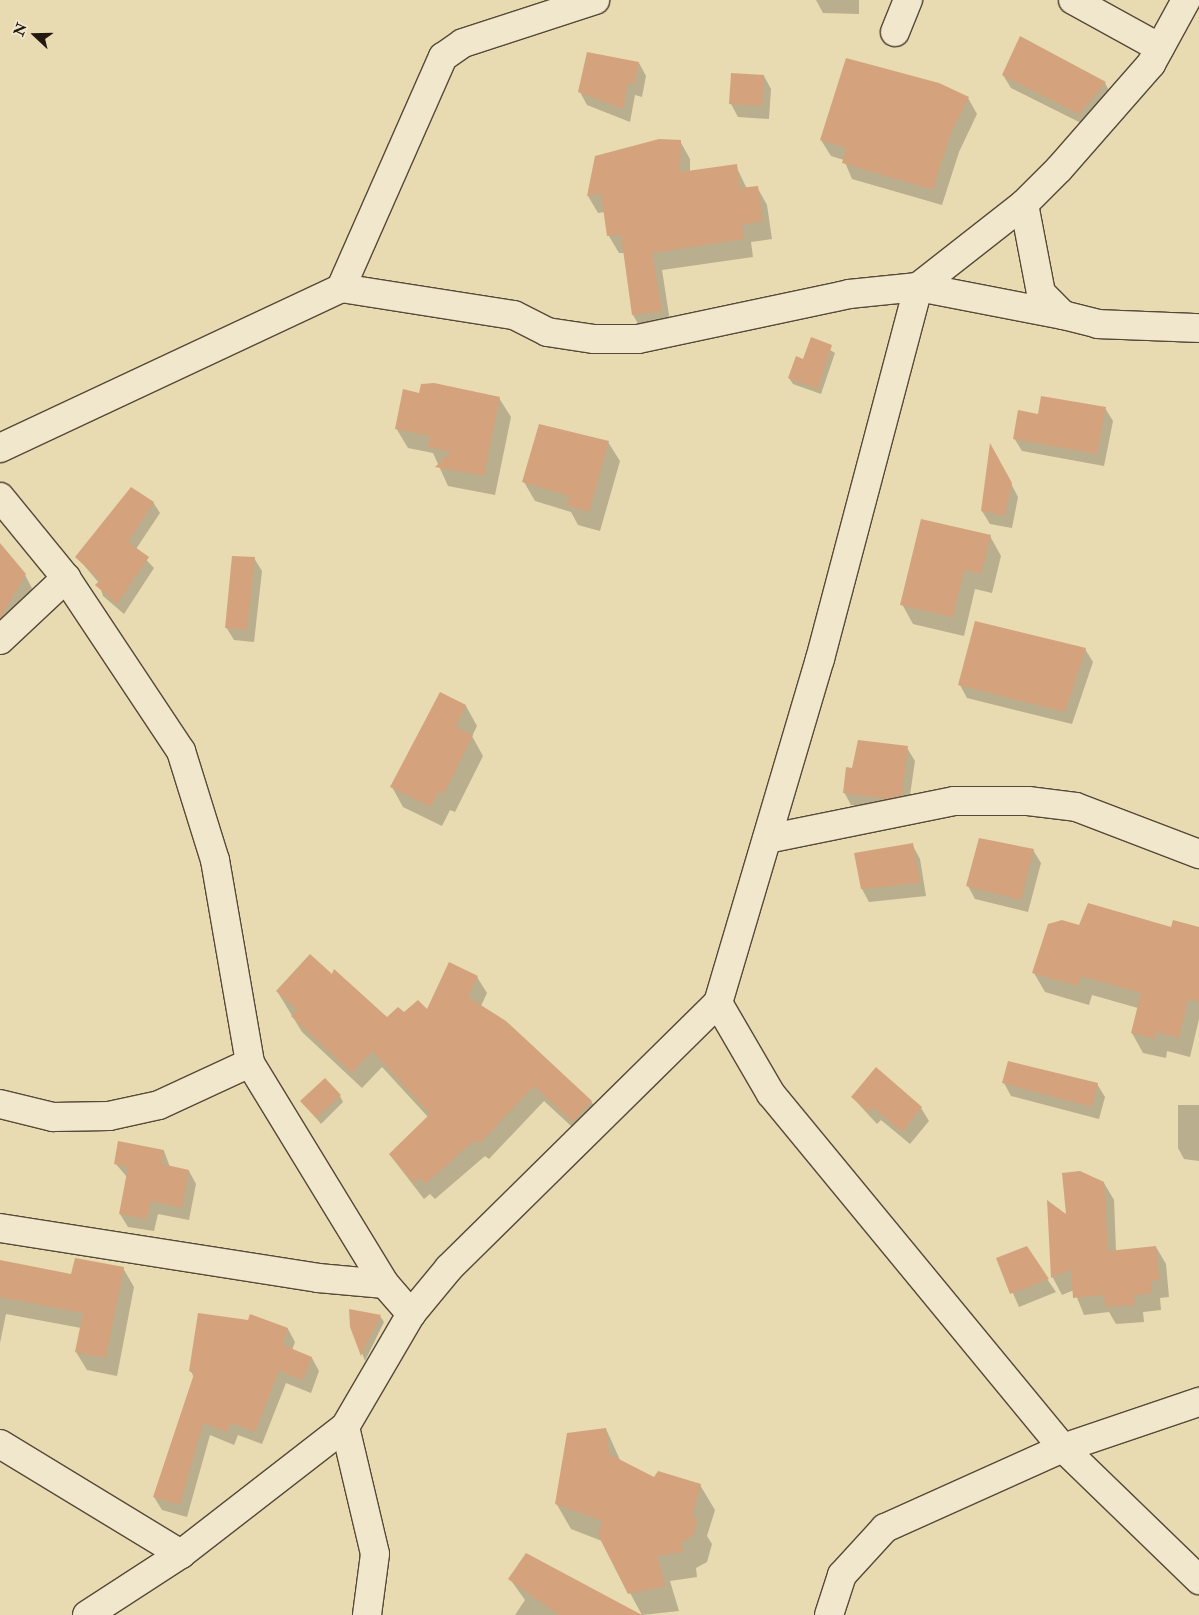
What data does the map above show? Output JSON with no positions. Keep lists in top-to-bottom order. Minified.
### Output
{"north":"left"}
